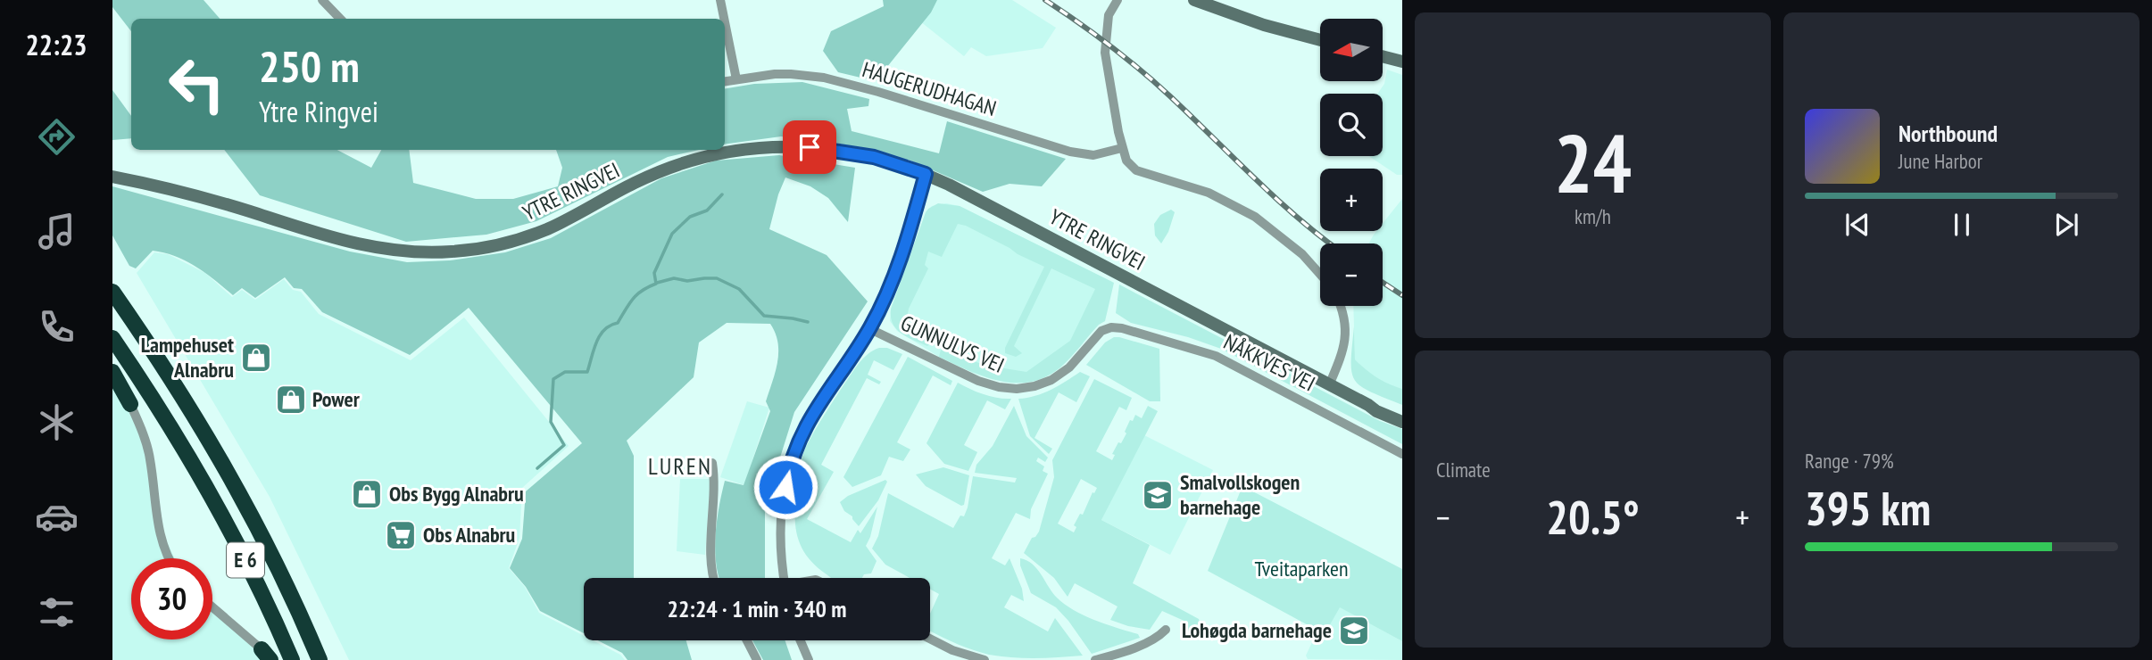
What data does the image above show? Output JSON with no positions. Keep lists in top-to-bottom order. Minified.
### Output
{"streets":{"highway":["E 6"],"main road":["YTRE RINGVEI"],"street":["HAUGERUDHAGAN","GUNNULVS VEI","NÅKKVES VEI"]},"crossings":[["GUNNULVS VEI","NÅKKVES VEI"]],"districts":["LUREN"],"parks":["Tveitaparken"],"places":{"shop":["Lampehuset Alnabru","Power","Obs Bygg Alnabru"],"school or university":["Smalvollskogen barnehage","Lohøgda barnehage"],"supermarket":["Obs Alnabru"]},"north":"left","page":{"tabs":"22:23","tile":[["24","km/h"],"Climate",["Range · 79%","395 km"]],"map_buttons":["+","−"],"turn":["250 m","Ytre Ringvei"],"song":["Northbound","June Harbor"],"heat":["−","20.5°","+"],"limit":"30","trip":"22:24 · 1 min · 340 m"}}
